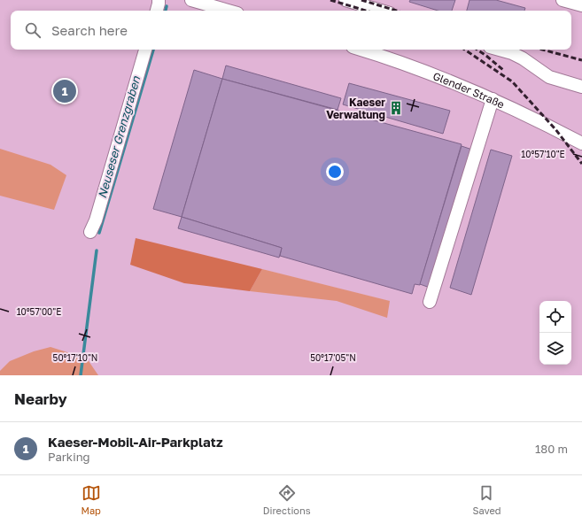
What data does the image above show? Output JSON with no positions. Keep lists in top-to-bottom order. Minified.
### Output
{"streets":{"street":["Glender Straße"]},"water":["Neuseser Grenzgraben"],"places":{"building":["Kaeser Verwaltung"]},"page":{"search":"Search here","pins":"1","heading":"Nearby","list":[{"mark":"1","name":"Kaeser-Mobil-Air-Parkplatz","note":"Parking","value":"180 m"}],"nav":["Map","Directions","Saved"]},"coordinates":["10°57'10\"E","10°57'00\"E","50°17'10\"N","50°17'05\"N"]}
